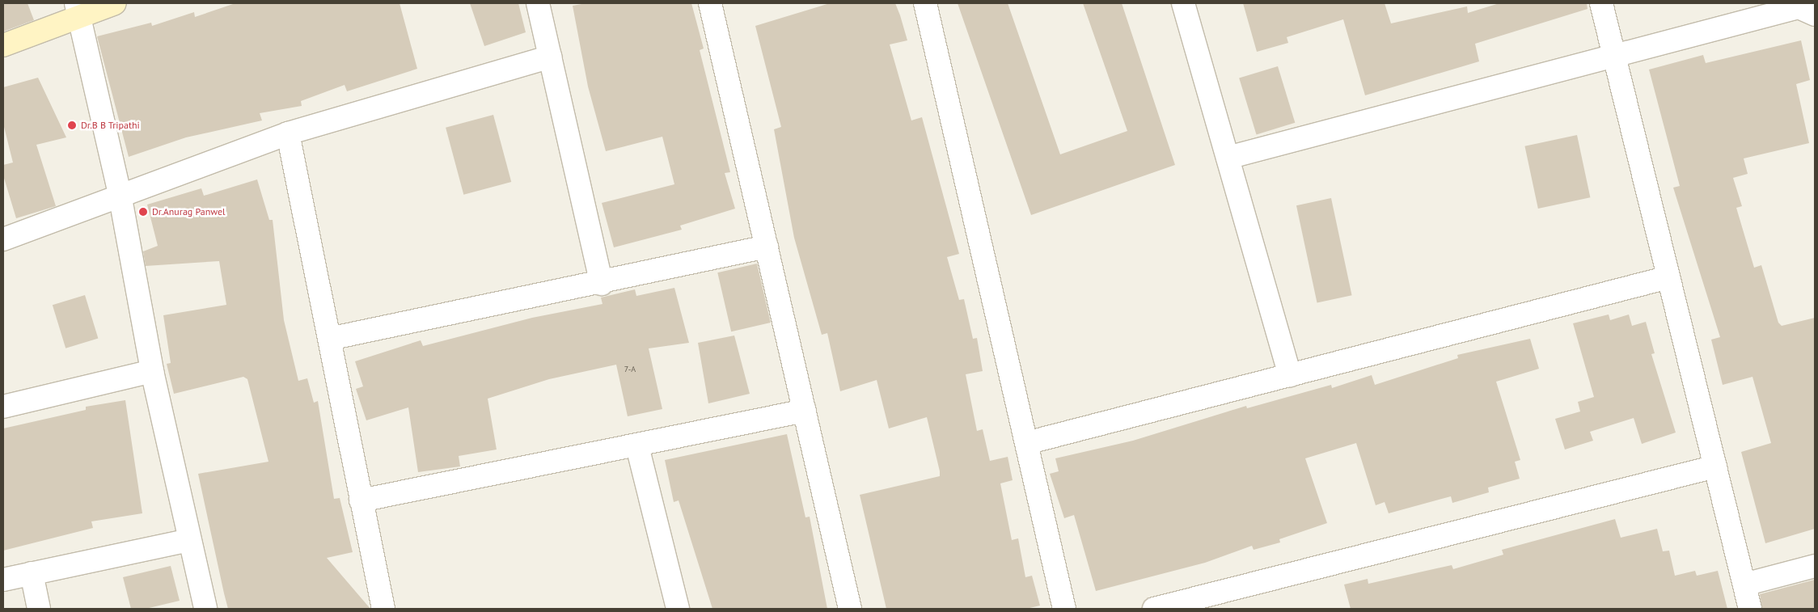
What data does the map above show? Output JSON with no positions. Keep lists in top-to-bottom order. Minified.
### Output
{"places":["Dr.B B Tripathi","Dr.Anurag Panwel"],"house_numbers":["7-A"]}
